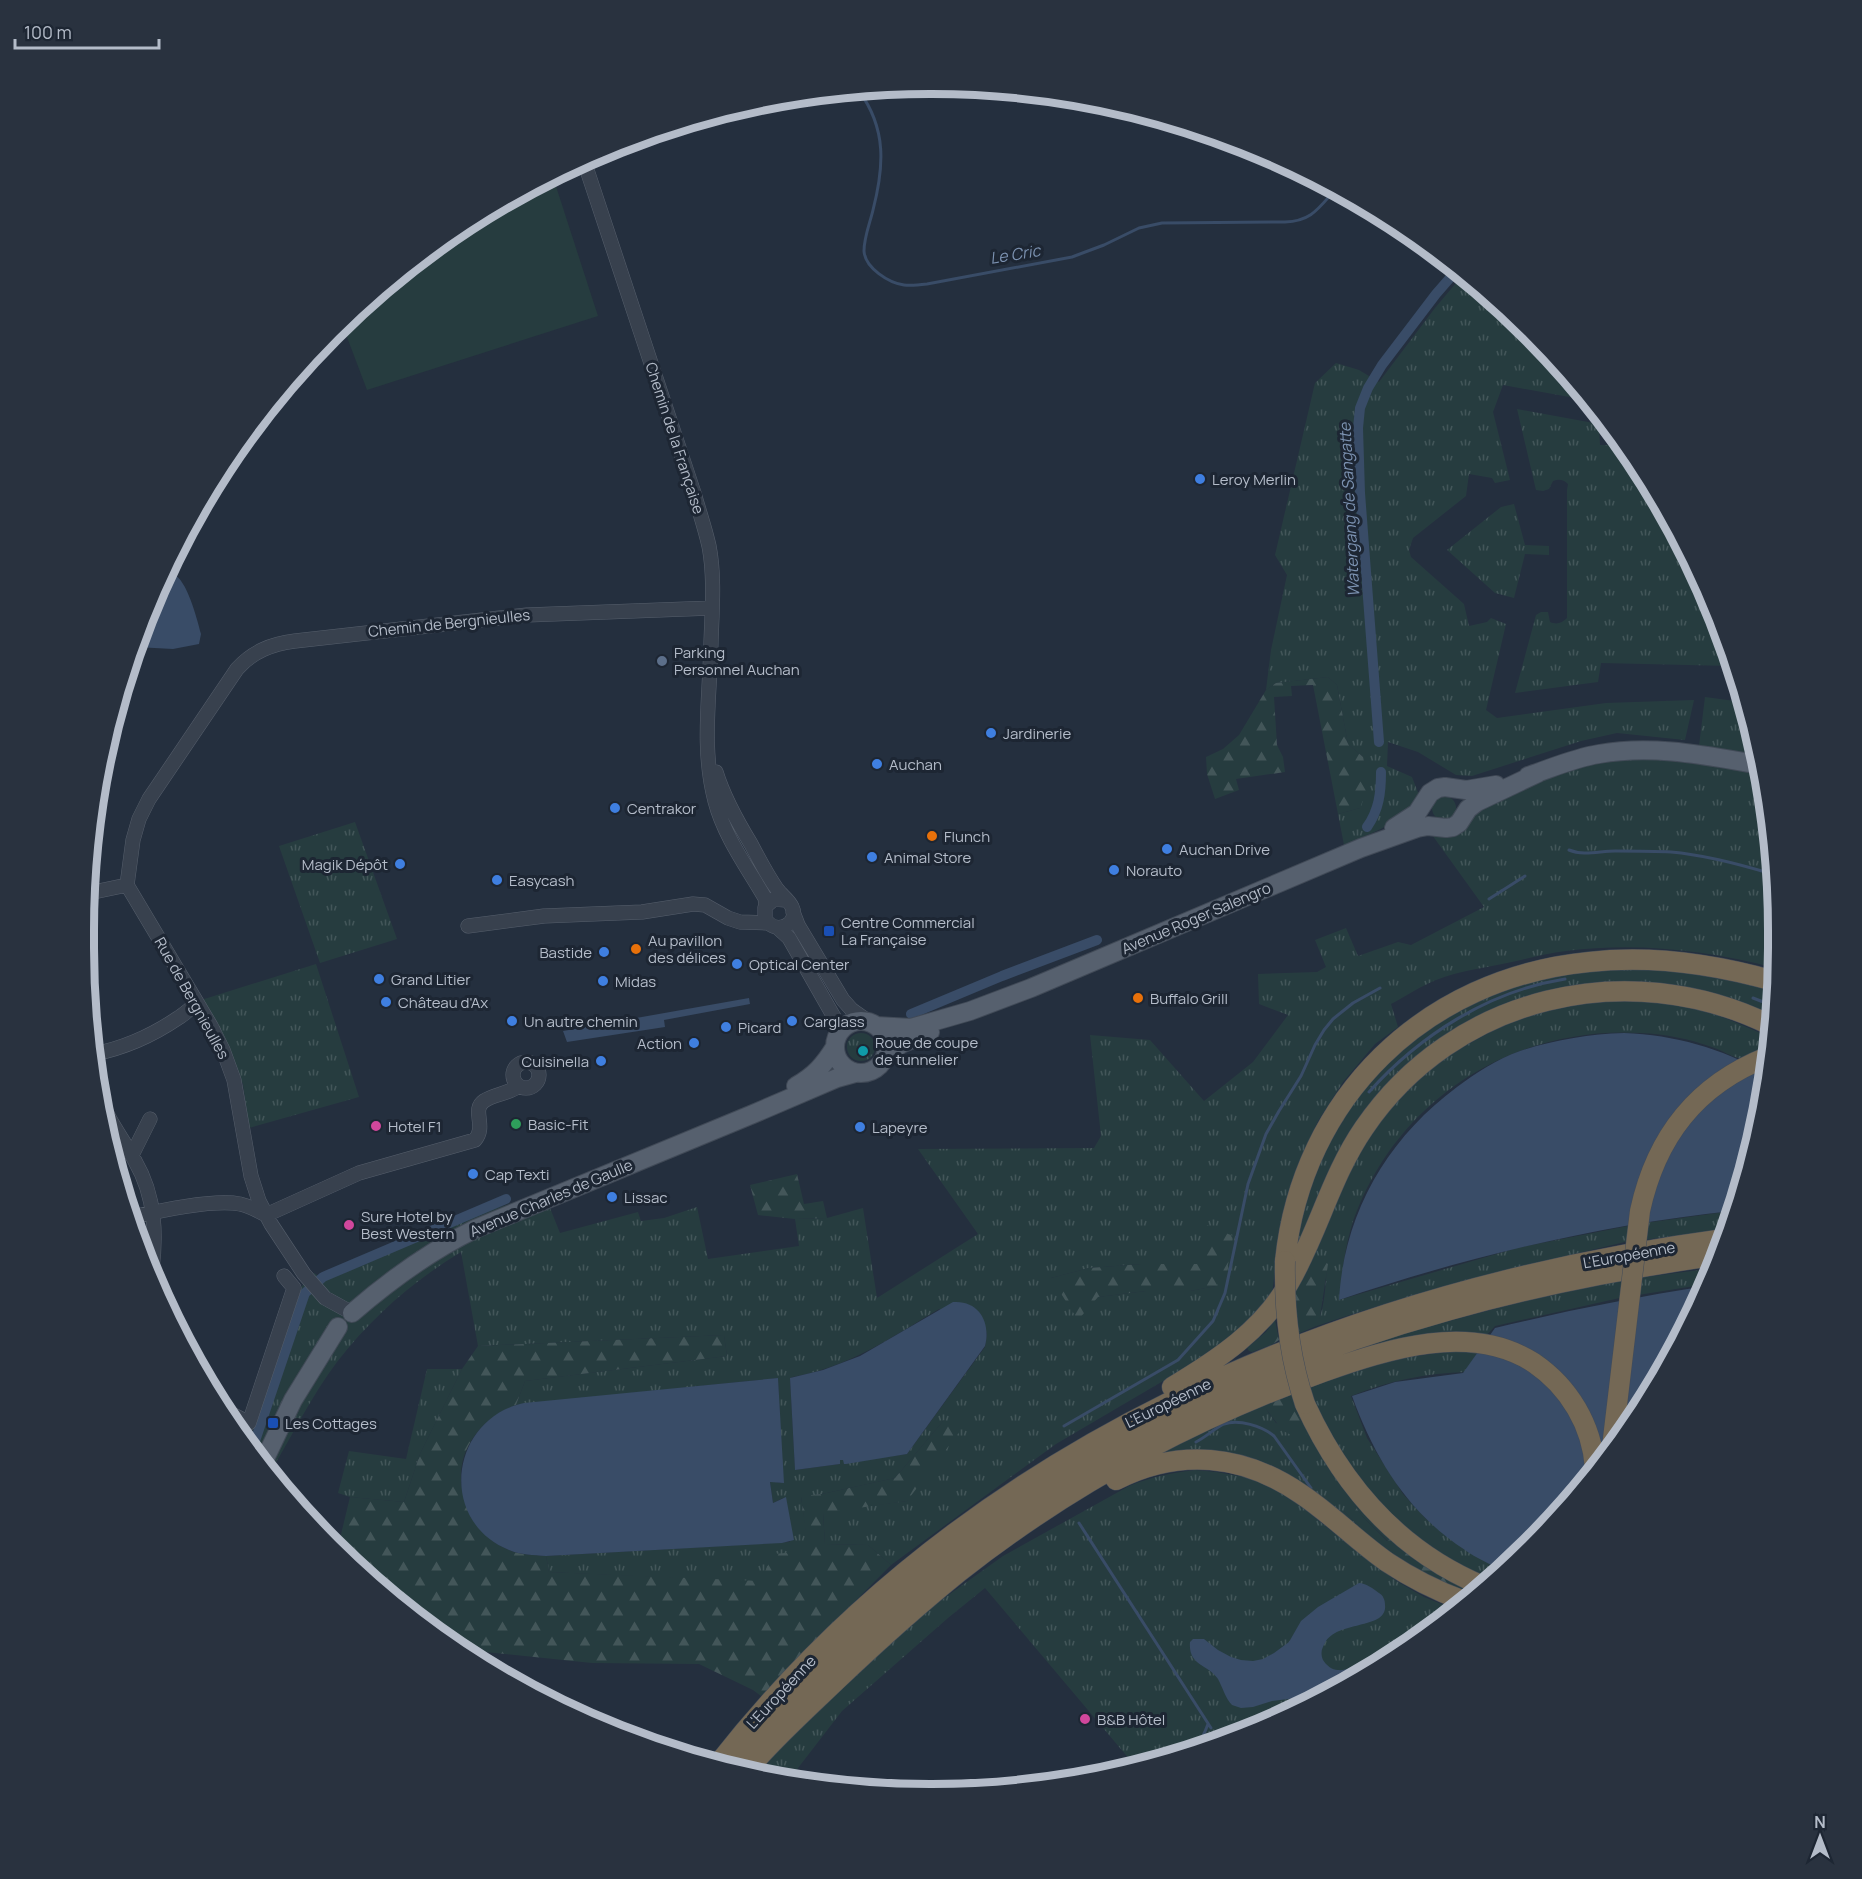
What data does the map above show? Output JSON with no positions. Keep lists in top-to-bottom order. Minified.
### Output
{"streets":{"highway":["L'Européenne"],"main road":["Avenue Roger Salengro","Avenue Charles de Gaulle"],"street":["Chemin de la Française","Chemin de Bergnieulles","Rue de Bergnieulles"]},"crossings":[["Chemin de la Française","Chemin de Bergnieulles"],["Chemin de la Française","Avenue Roger Salengro"],["Chemin de la Française","Avenue Charles de Gaulle"],["Chemin de Bergnieulles","Rue de Bergnieulles"],["Avenue Roger Salengro","Avenue Charles de Gaulle"],["Rue de Bergnieulles","Avenue Charles de Gaulle"]],"water":["Le Cric","Watergang de Sangatte"],"places":{"other":["Leroy Merlin","Parking Personnel Auchan","Jardinerie","Auchan","Centrakor","Flunch","Auchan Drive","Animal Store","Magik Dépôt","Norauto","Easycash","Au pavillon des délices","Bastide","Optical Center","Grand Litier","Midas","Buffalo Grill","Château d'Ax","Un autre chemin","Carglass","Picard","Action","Roue de coupe de tunnelier","Cuisinella","Basic-Fit","Hotel F1","Lapeyre","Cap Texti","Lissac","Sure Hotel by Best Western","B&B Hôtel"],"transit":["Centre Commercial La Française","Les Cottages"]},"scale_bar":"100 m","north":"top"}
